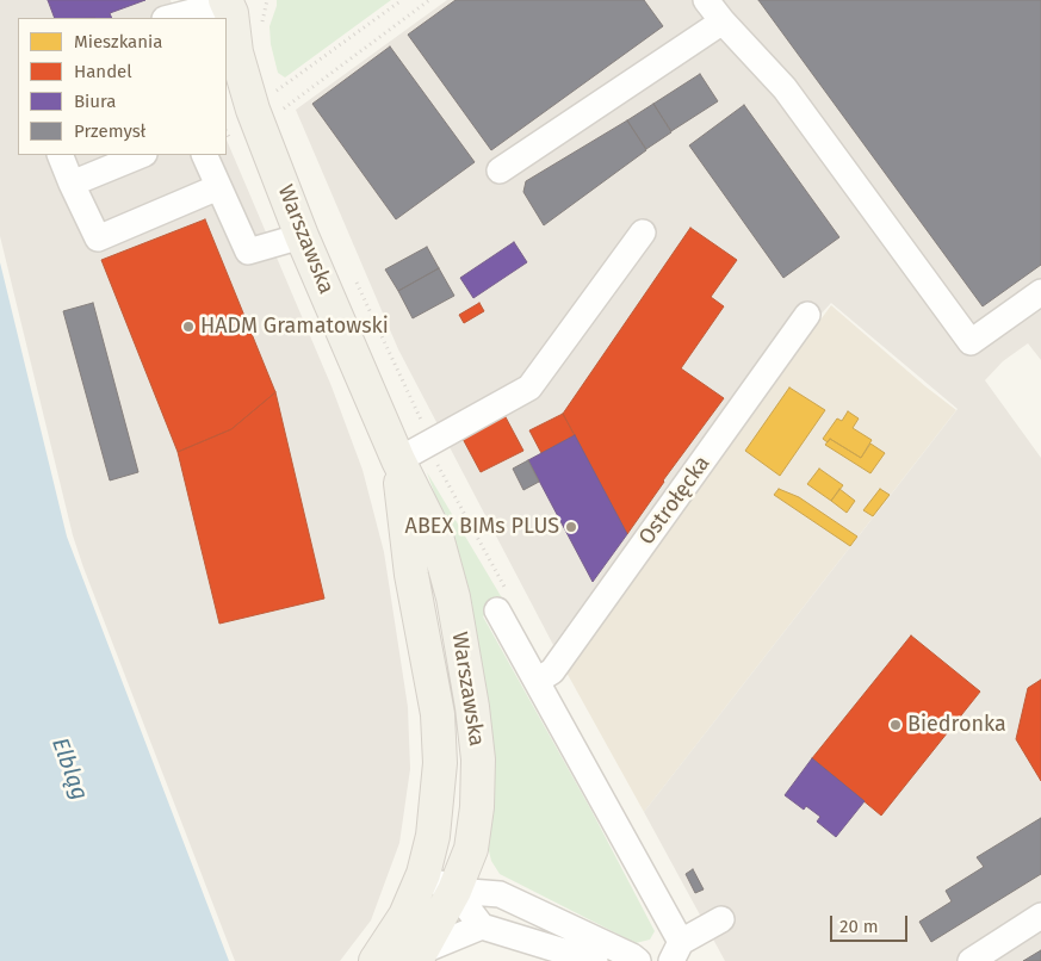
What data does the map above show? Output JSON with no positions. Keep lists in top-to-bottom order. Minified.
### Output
{"streets":{"main road":["Warszawska"],"street":["Ostrołęcka"]},"water":["Elbląg"],"places":["HADM Gramatowski","ABEX BIMs PLUS","Biedronka"],"legend":["Mieszkania","Handel","Biura","Przemysł"],"scale_bar":"20 m"}
